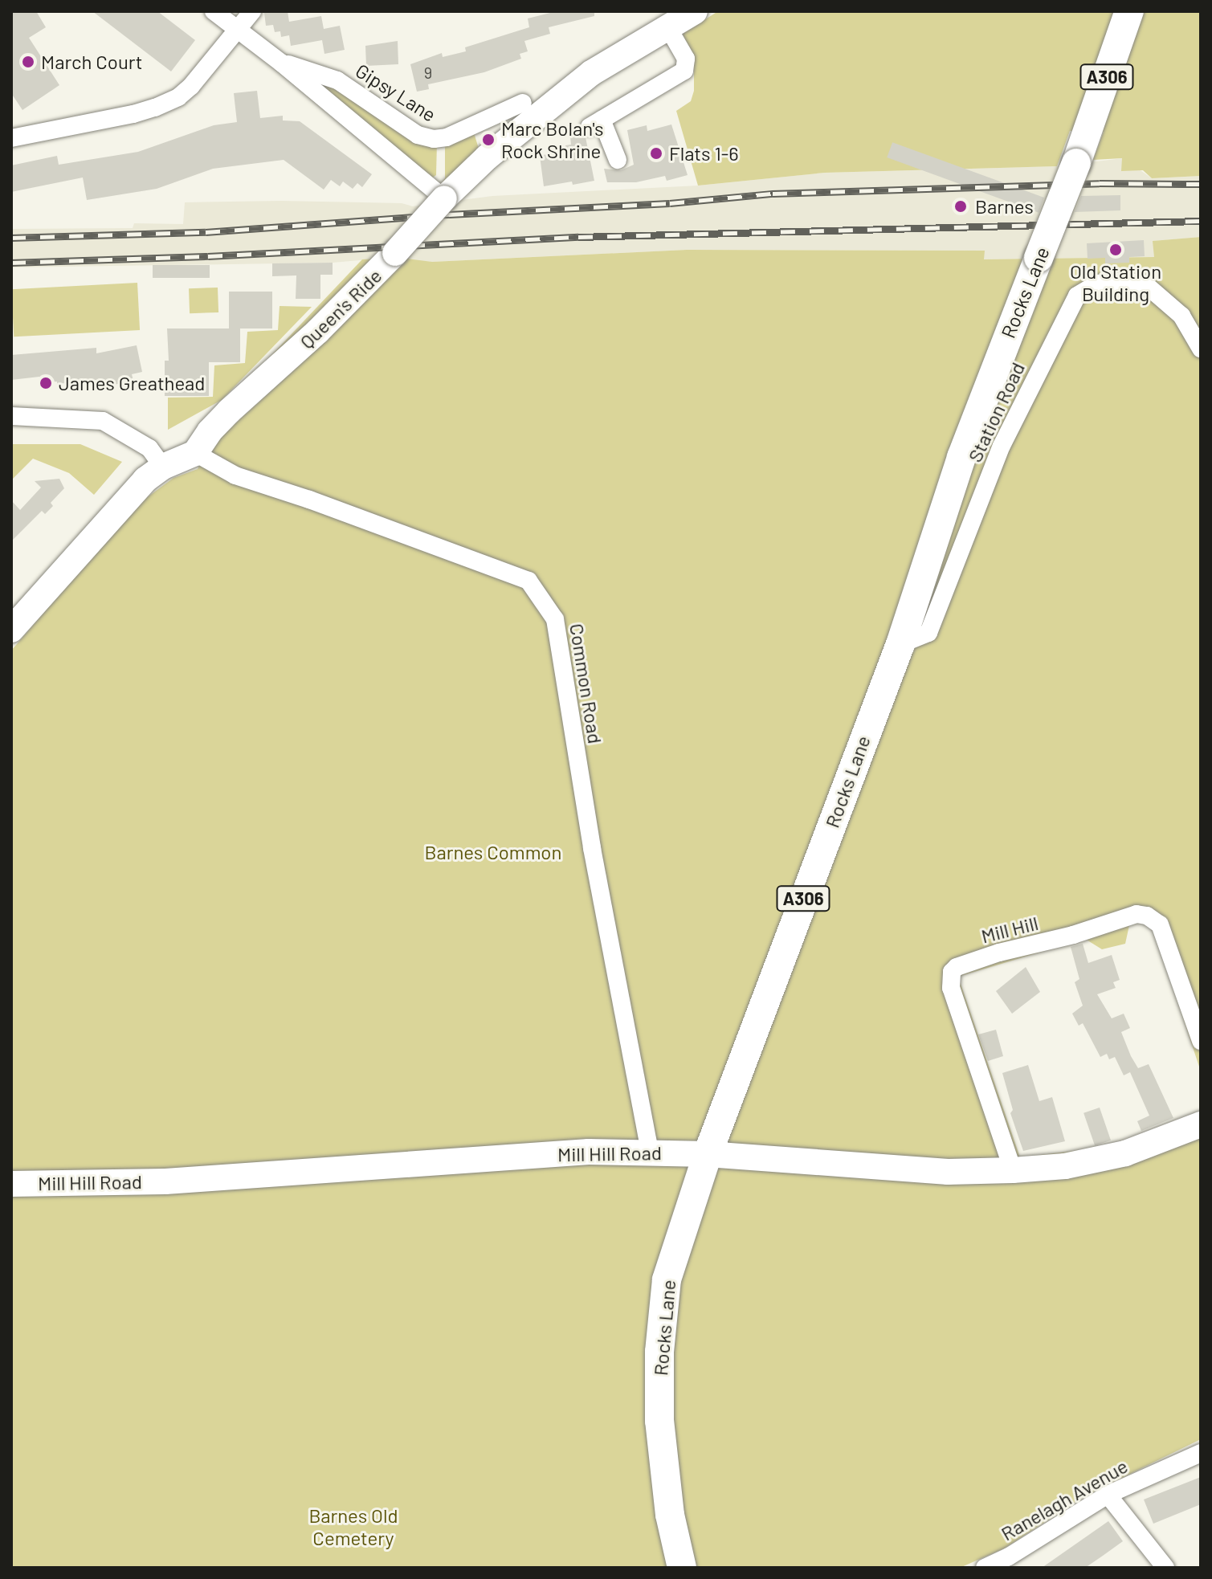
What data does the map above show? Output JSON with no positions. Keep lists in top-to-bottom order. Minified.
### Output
{"streets":{"main road":["A306","Rocks Lane","Queen's Ride","Mill Hill Road"],"street":["Gipsy Lane","Station Road","Common Road","Mill Hill","Ranelagh Avenue"]},"crossings":[["Gipsy Lane","Queen's Ride"],["Rocks Lane","Station Road"],["Rocks Lane","Mill Hill Road"],["Queen's Ride","Common Road"],["Common Road","Mill Hill Road"],["Mill Hill","Mill Hill Road"]],"parks":["Barnes Common","Barnes Old Cemetery"],"places":["March Court","Marc Bolan's Rock Shrine","Flats 1-6","Barnes","Old Station Building","James Greathead"],"house_numbers":["9"]}
